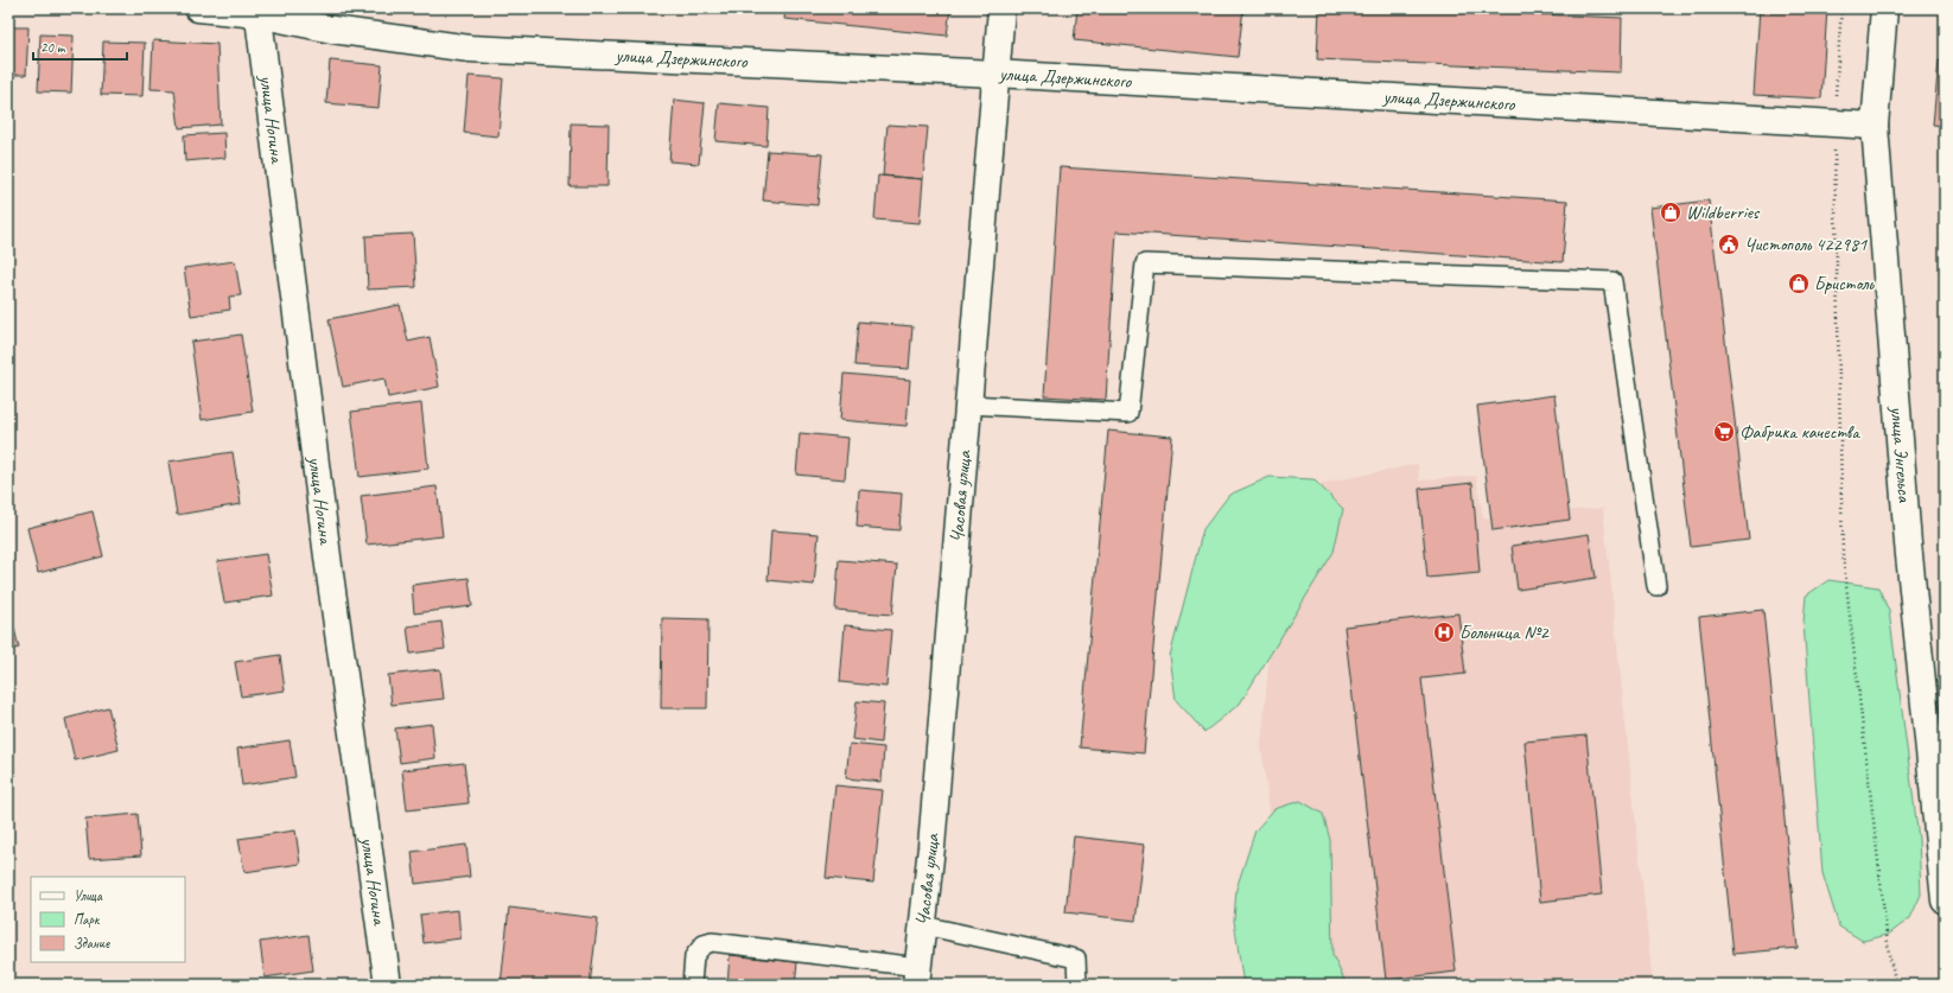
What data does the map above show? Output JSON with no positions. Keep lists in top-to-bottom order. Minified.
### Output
{"streets":{"street":["улица Дзержинского","улица Ногина","улица Энгельса","Часовая улица"]},"crossings":[["улица Дзержинского","улица Ногина"],["улица Дзержинского","улица Энгельса"],["улица Дзержинского","Часовая улица"]],"places":{"shop":["Wildberries","Бристоль"],"public building":["Чистополь 422981"],"supermarket":["Фабрика качества"],"hospital":["Больница №2"]},"legend":["Улица","Парк","Здание"],"scale_bar":"20 m"}
